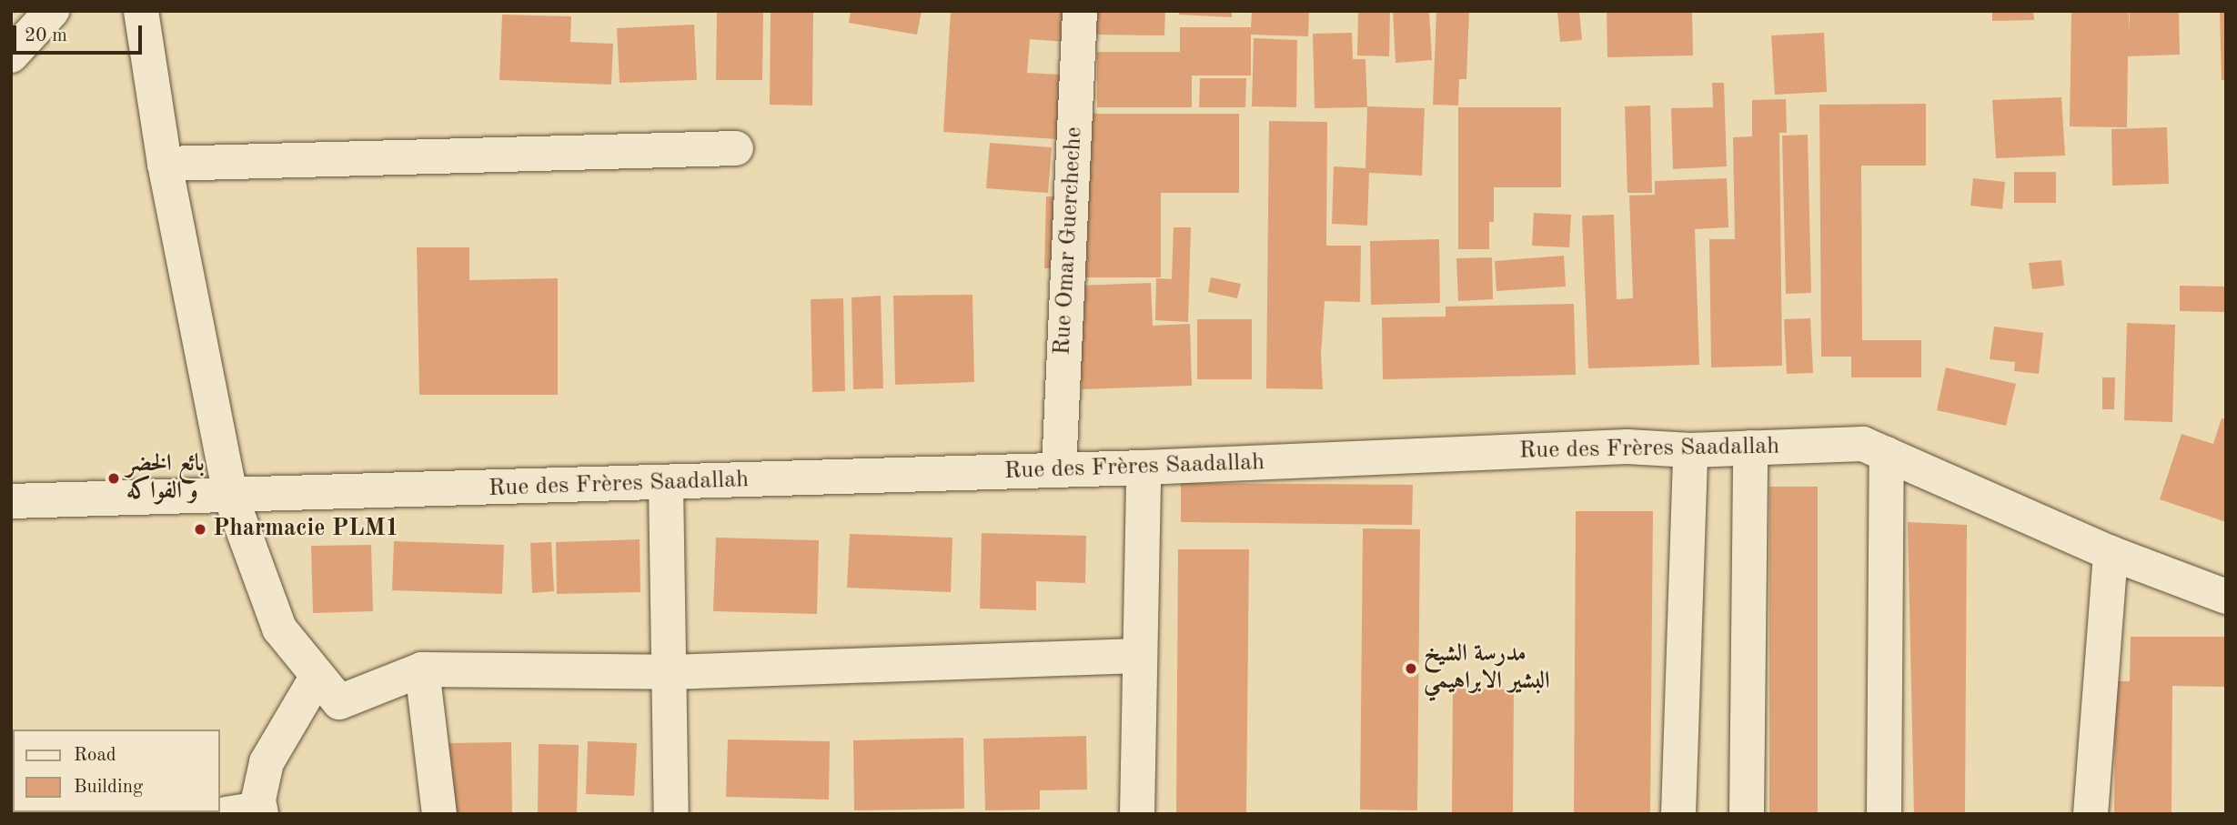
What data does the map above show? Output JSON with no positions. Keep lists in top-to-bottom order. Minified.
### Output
{"streets":{"street":["Rue Omar Guercheche","Rue des Frères Saadallah"]},"crossings":[["Rue Omar Guercheche","Rue des Frères Saadallah"]],"places":["بائع الخضر و الفواكه","Pharmacie PLM1","مدرسة الشيخ البشير الابراهيمي"],"legend":["Road","Building"],"scale_bar":"20 m"}
